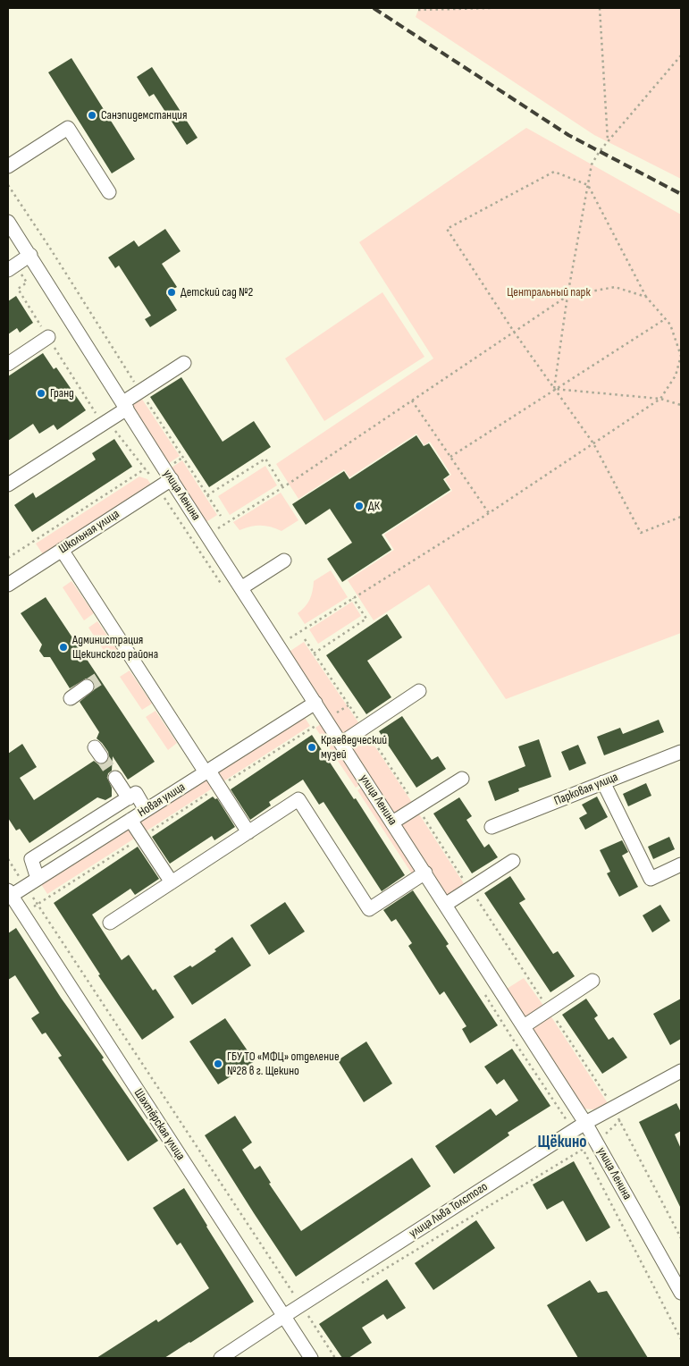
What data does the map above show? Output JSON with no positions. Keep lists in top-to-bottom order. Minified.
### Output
{"streets":{"street":["улица Ленина","Школьная улица","Парковая улица","Новая улица","Шахтёрская улица","улица Льва Толстого"]},"crossings":[["улица Ленина","Школьная улица"],["улица Ленина","Новая улица"],["улица Ленина","улица Льва Толстого"],["Новая улица","Шахтёрская улица"],["Шахтёрская улица","улица Льва Толстого"]],"districts":["Щёкино"],"parks":["Центральный парк"],"places":["Санэпидемстанция","Детский сад №2","Гранд","ДК","Администрация Щекинского района","Краеведческий музей","ГБУ ТО «МФЦ» отделение №28 в г. Щекино"]}
